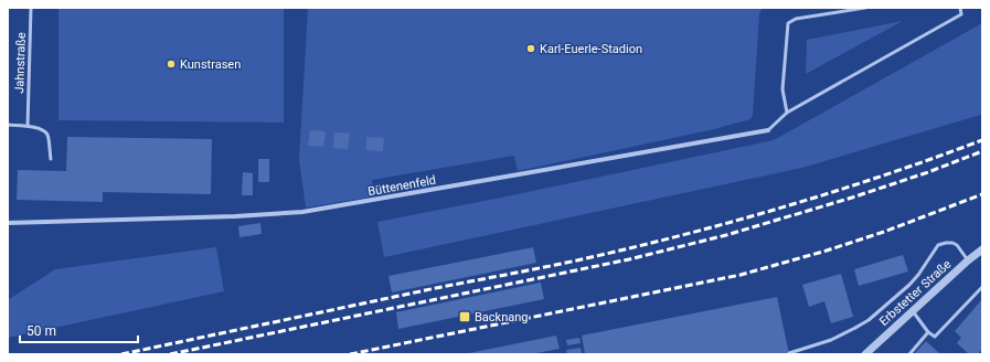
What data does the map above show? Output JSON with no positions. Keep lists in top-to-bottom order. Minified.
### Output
{"streets":{"street":["Büttenenfeld","Erbstetter Straße"],"lane":["Jahnstraße"]},"places":{"other":["Karl-Euerle-Stadion","Kunstrasen"],"transit":["Backnang"]},"scale_bar":"50 m"}
